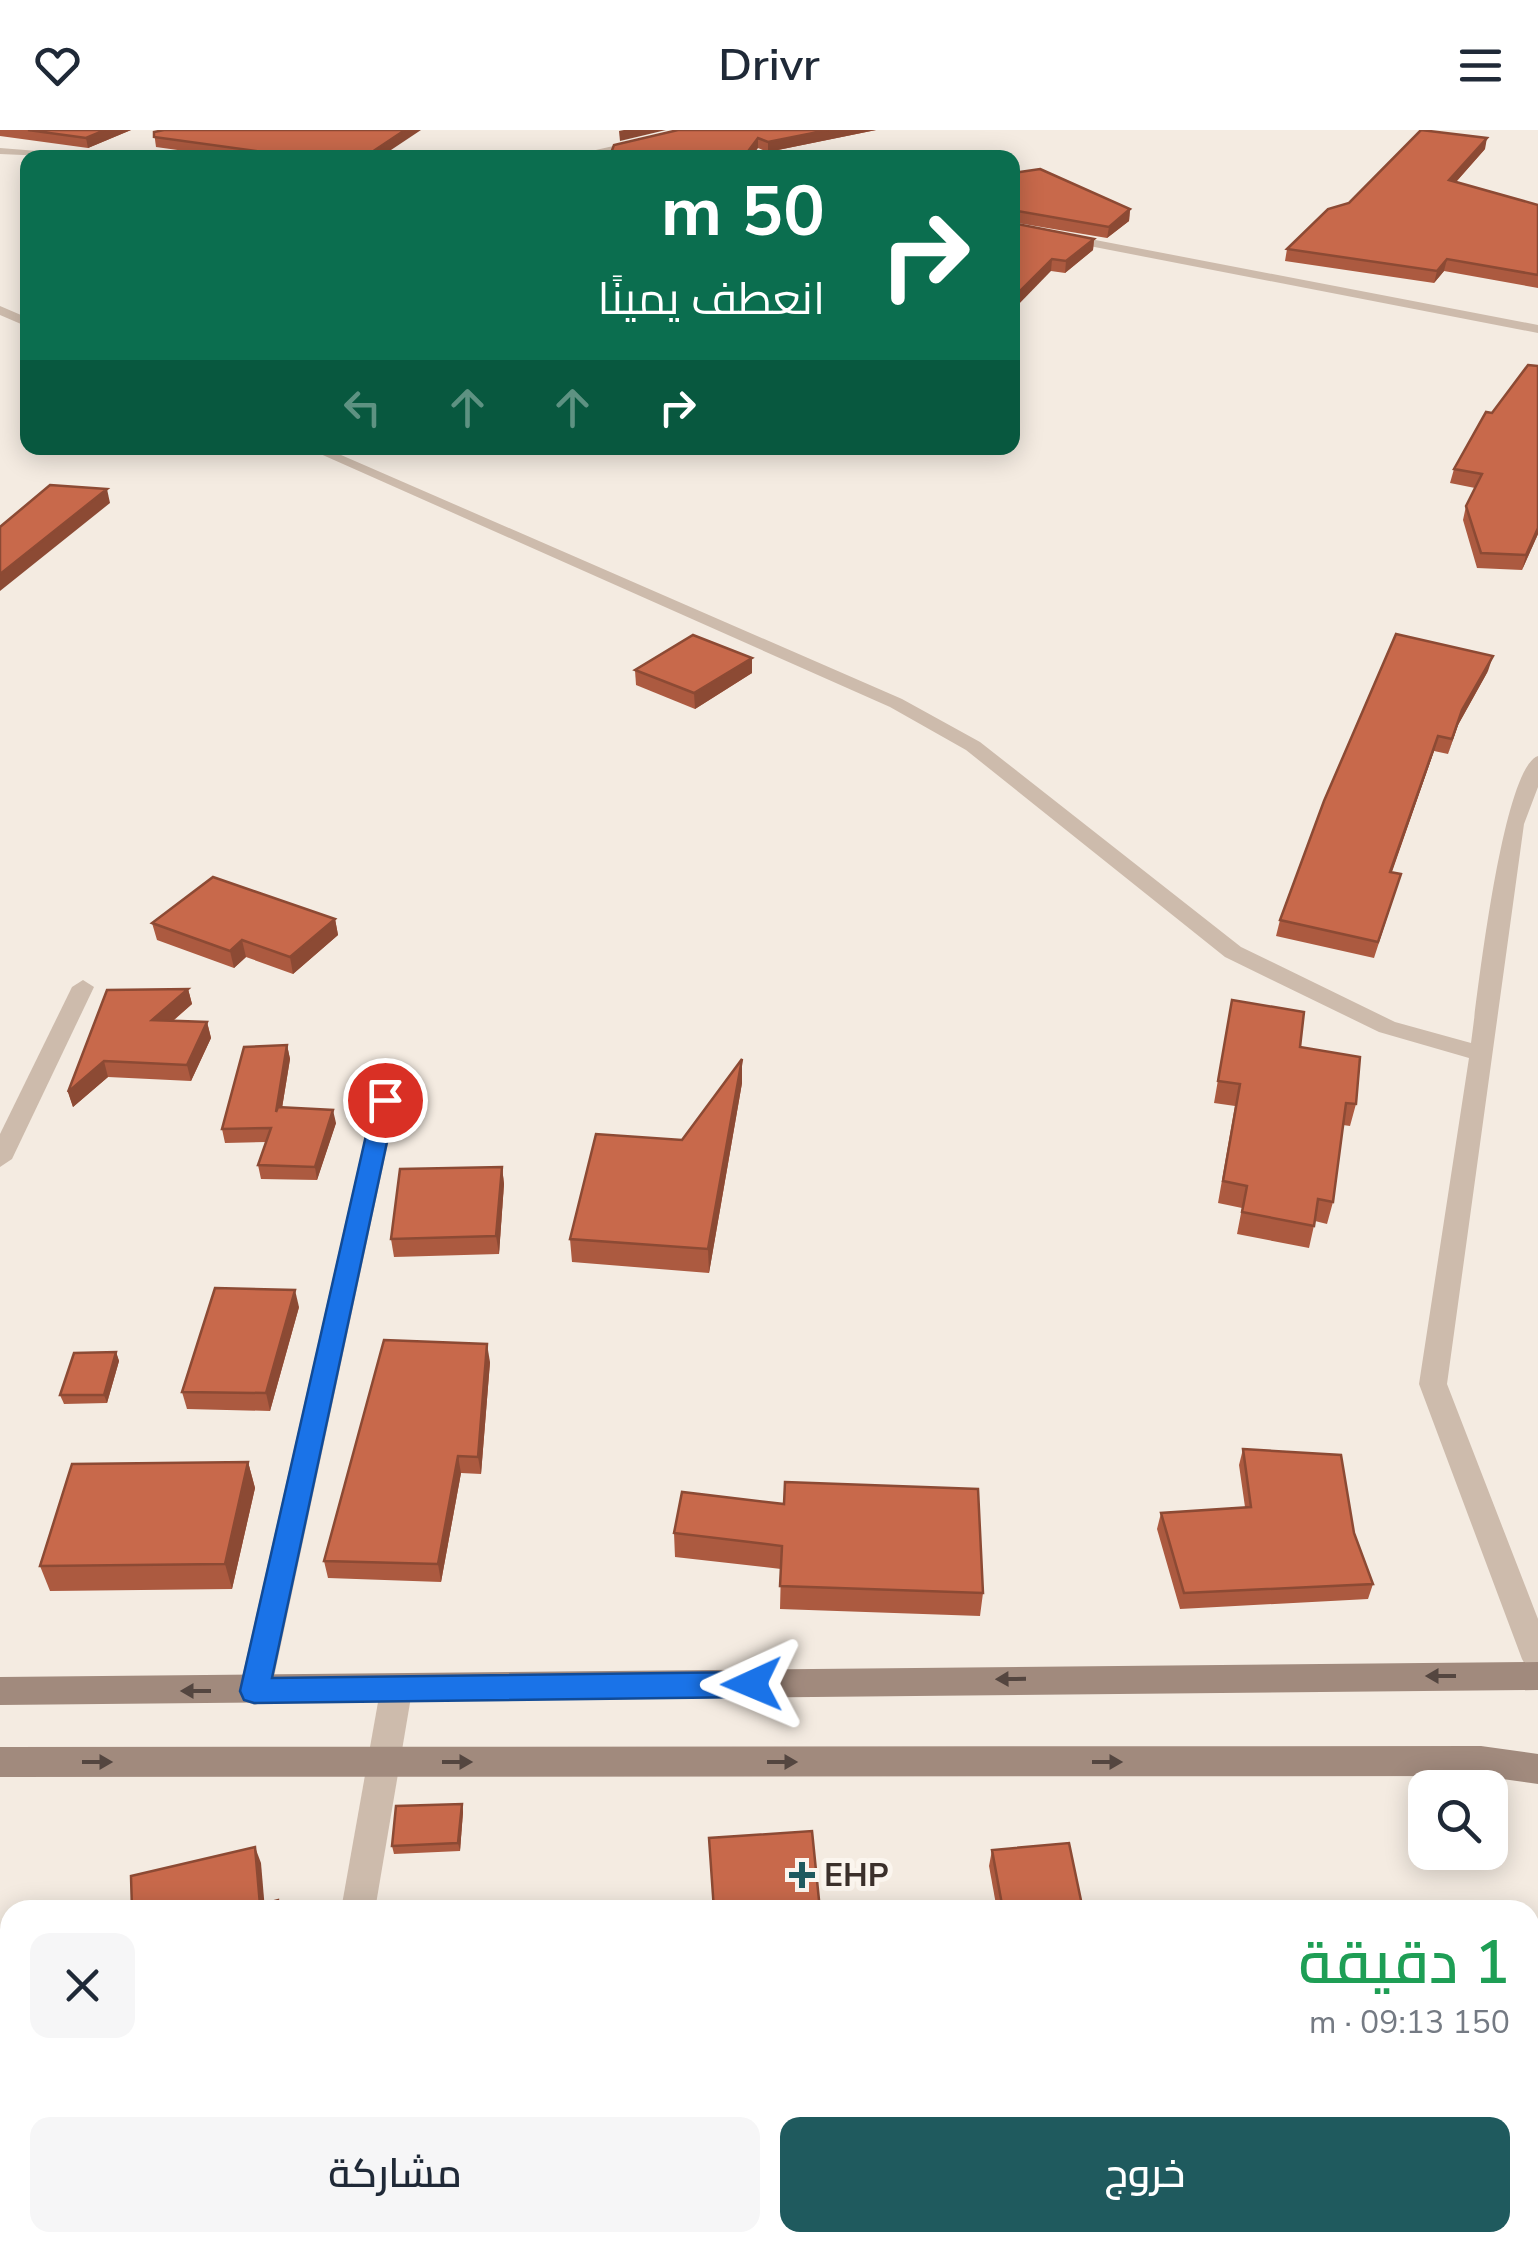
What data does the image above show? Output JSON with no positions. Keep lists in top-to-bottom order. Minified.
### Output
{"places":{"health":["EHP"]},"page":{"header":"Drivr","turn":["50 m","انعطف يمينًا"],"heading":["1 دقيقة","150 m · 09:13"],"buttons":["خروج","مشاركة"]}}
